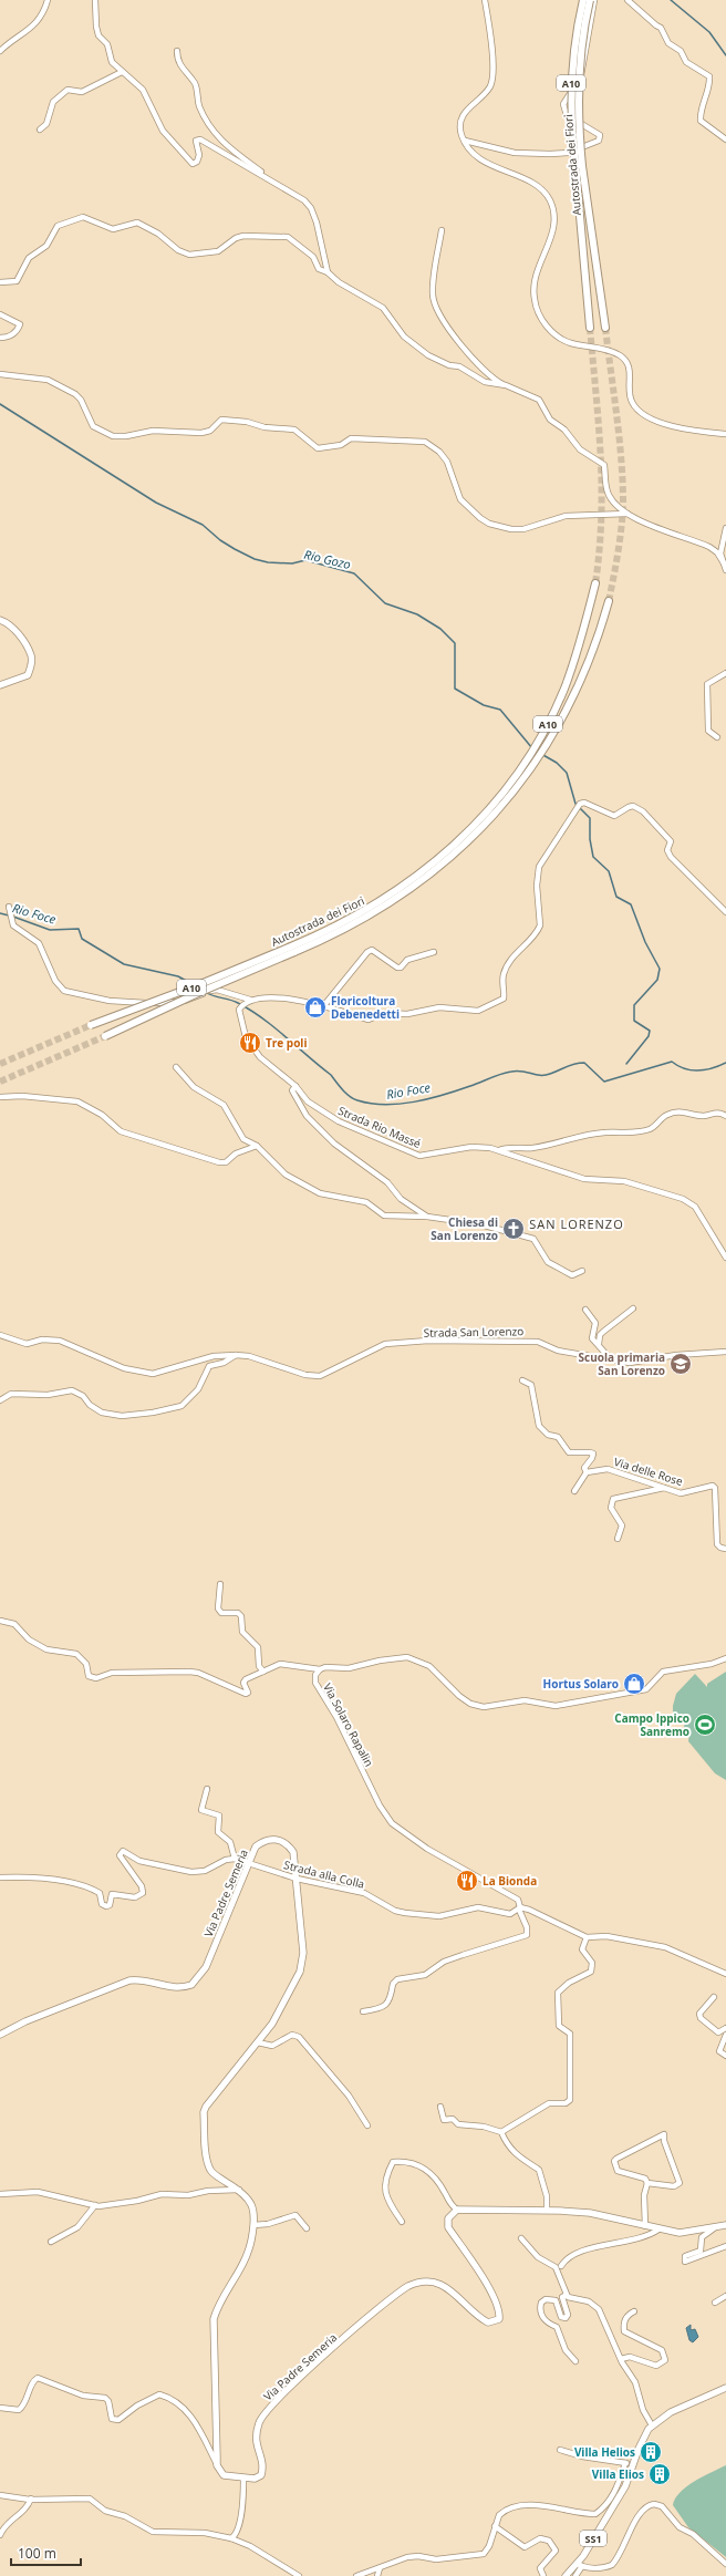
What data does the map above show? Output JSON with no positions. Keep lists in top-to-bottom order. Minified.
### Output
{"streets":{"highway":["A10","Autostrada dei Fiori"],"main road":["Via Padre Semeria","SS1"],"street":["Strada Rio Massé","Strada San Lorenzo","Via delle Rose","Via Solaro Rapalin","Strada alla Colla"]},"crossings":[["Via Solaro Rapalin","Strada alla Colla"],["Strada alla Colla","Via Padre Semeria"]],"districts":["SAN LORENZO"],"water":["Rio Gozo","Rio Foce"],"places":{"shop":["Floricoltura Debenedetti","Hortus Solaro"],"restaurant":["Tre poli","La Bionda"],"church":["Chiesa di San Lorenzo"],"school or university":["Scuola primaria San Lorenzo"],"sports":["Campo Ippico Sanremo"],"building":["Villa Helios","Villa Elios"]},"scale_bar":"100 m"}
